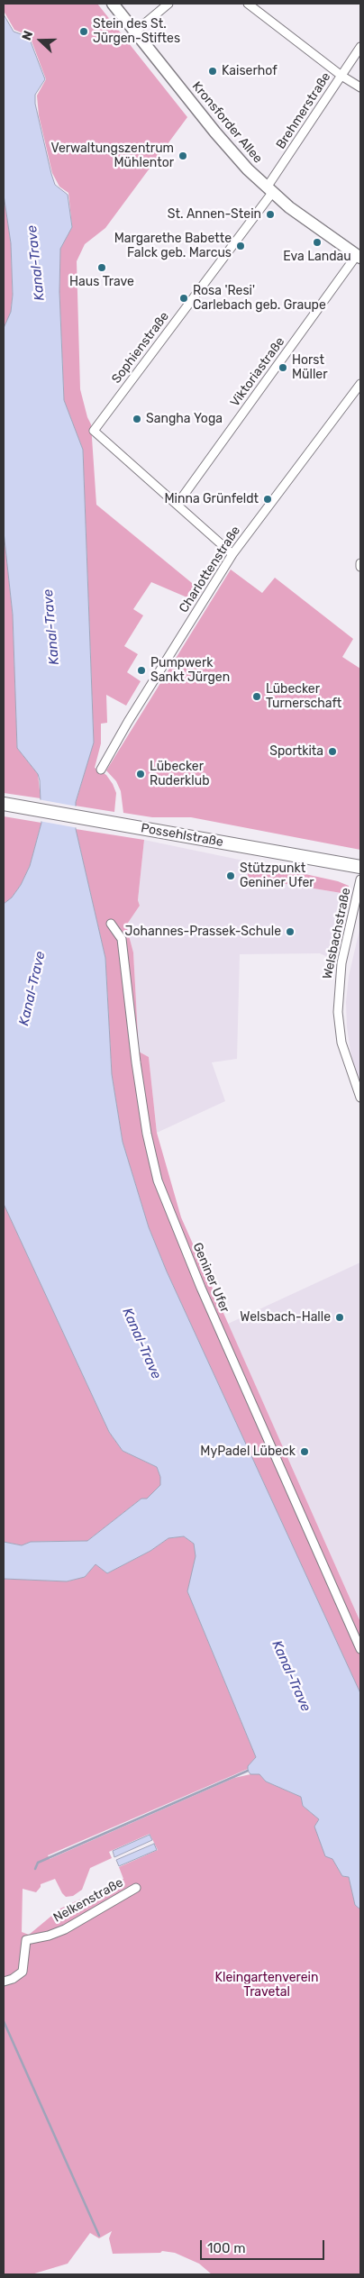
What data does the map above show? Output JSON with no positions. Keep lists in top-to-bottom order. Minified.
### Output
{"streets":{"main road":["Kronsforder Allee","Possehlstraße"],"street":["Brehmerstraße","Sophienstraße","Viktoriastraße","Charlottenstraße","Welsbachstraße","Geniner Ufer","Nelkenstraße"]},"crossings":[["Brehmerstraße","Kronsforder Allee"],["Brehmerstraße","Sophienstraße"],["Kronsforder Allee","Sophienstraße"],["Kronsforder Allee","Viktoriastraße"],["Sophienstraße","Viktoriastraße"]],"water":["Kanal-Trave"],"parks":["Kleingartenverein Travetal"],"places":["Stein des St. Jürgen-Stiftes","Kaiserhof","Verwaltungszentrum Mühlentor","St. Annen-Stein","Eva Landau","Margarethe Babette Falck geb. Marcus","Haus Trave","Rosa 'Resi' Carlebach geb. Graupe","Horst Müller","Sangha Yoga","Minna Grünfeldt","Pumpwerk Sankt Jürgen","Lübecker Turnerschaft","Sportkita","Lübecker Ruderklub","Stützpunkt Geniner Ufer","Johannes-Prassek-Schule","Welsbach-Halle","MyPadel Lübeck"],"scale_bar":"100 m","north":"left"}
